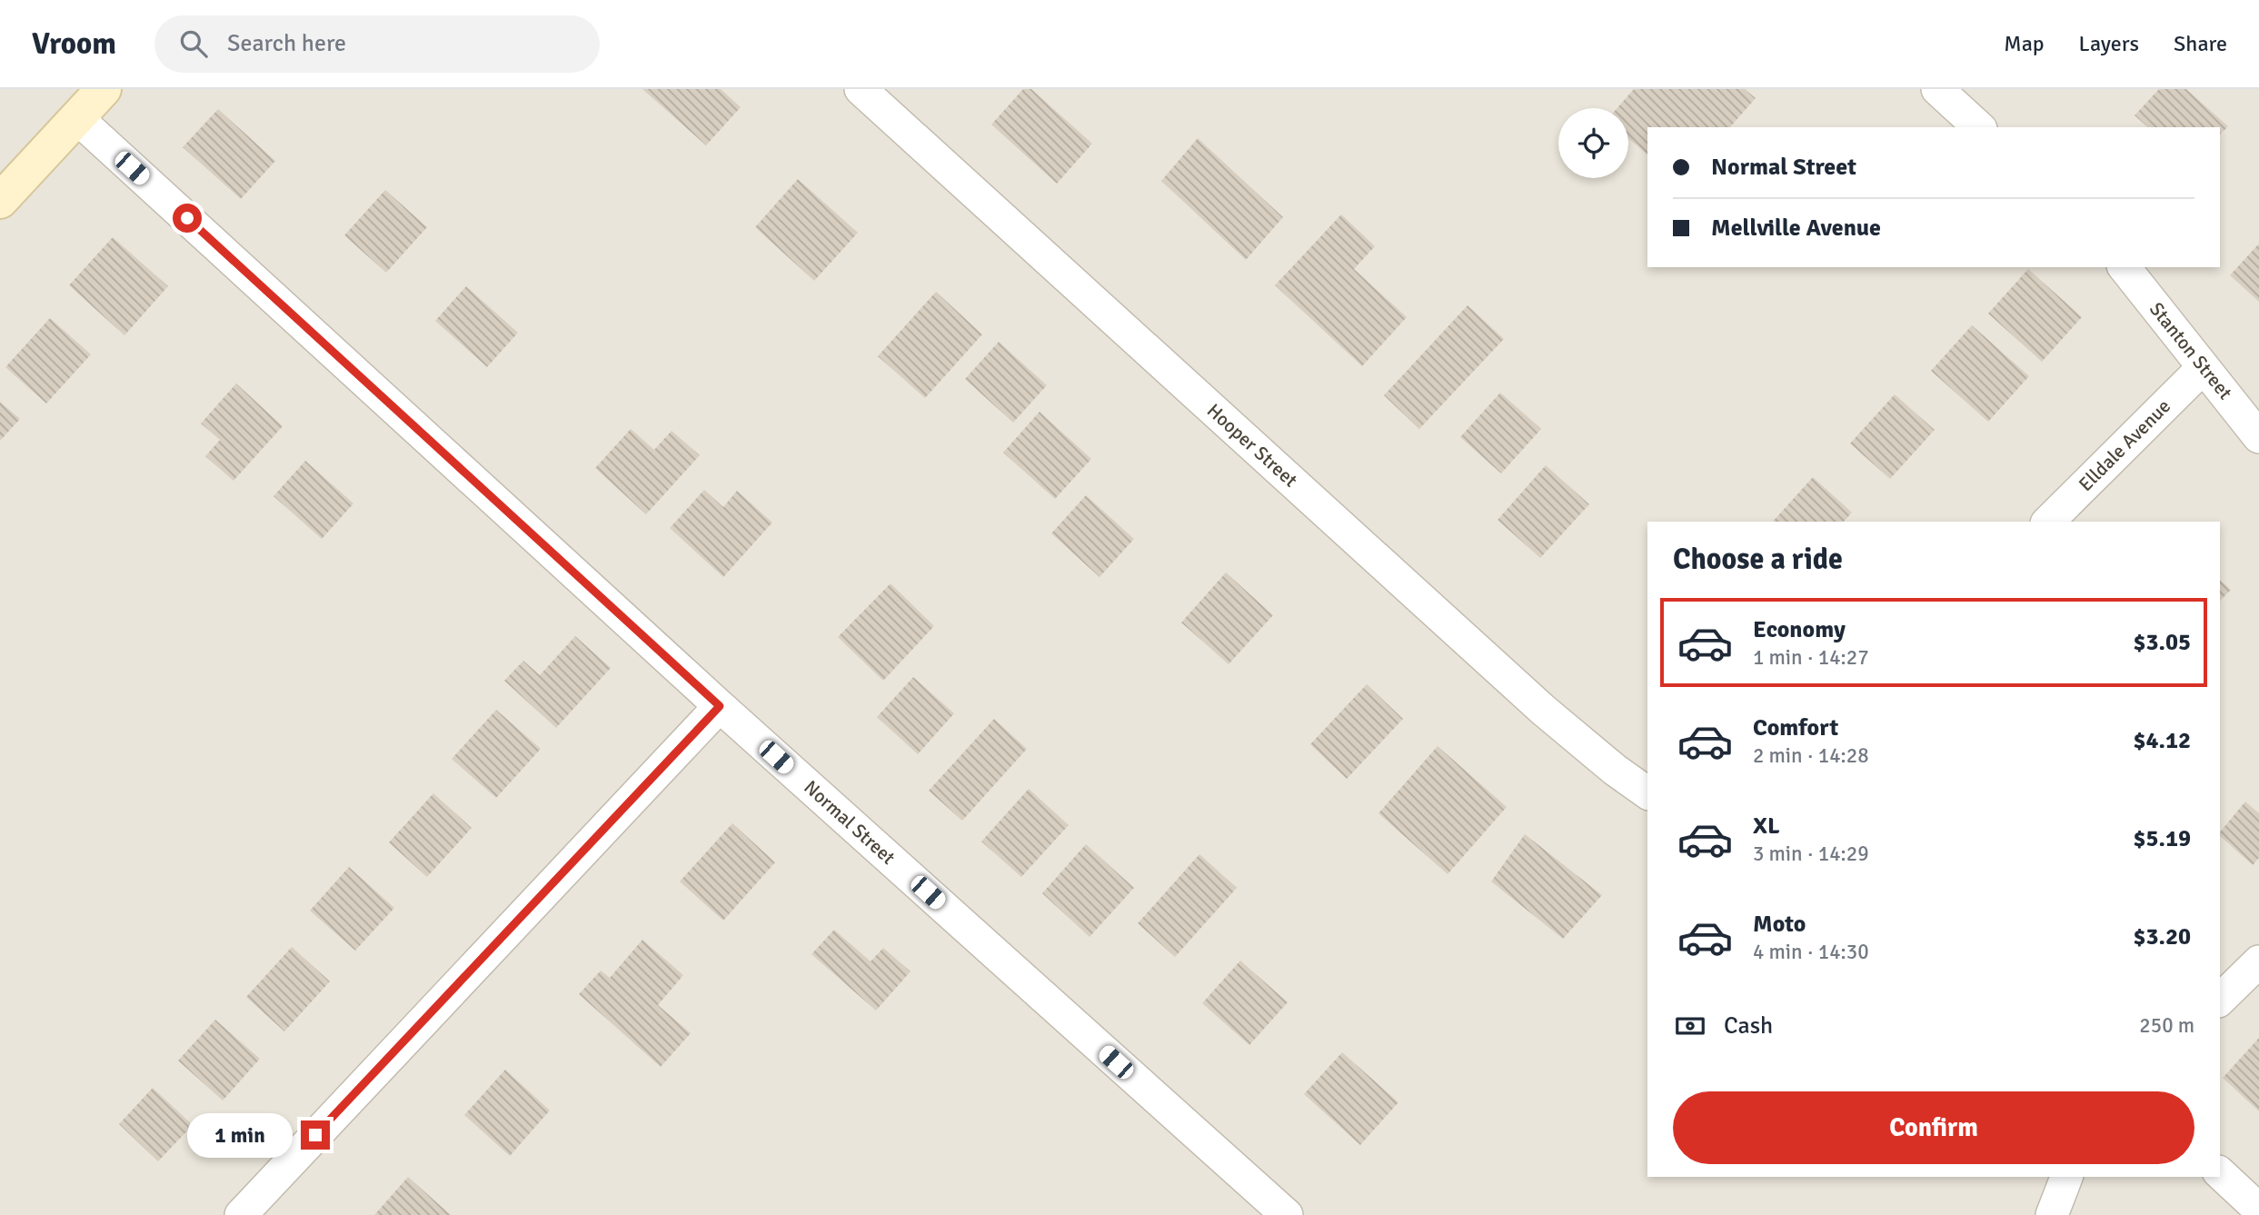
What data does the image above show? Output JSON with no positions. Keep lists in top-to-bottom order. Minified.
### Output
{"streets":{"street":["Stanton Street","Hooper Street","Elldale Avenue","Normal Street"]},"crossings":[["Stanton Street","Elldale Avenue"]],"page":{"header":"Vroom","search":"Search here","nav":["Map","Layers","Share"],"banner":["Normal Street","Mellville Avenue"],"heading":"Choose a ride","list":[{"name":"Economy","note":"1 min · 14:27","value":"$3.05"},{"name":"Comfort","note":"2 min · 14:28","value":"$4.12"},{"name":"XL","note":"3 min · 14:29","value":"$5.19"},{"name":"Moto","note":"4 min · 14:30","value":"$3.20"}],"pay":["Cash","250 m"],"buttons":"Confirm","bubble":"1 min"}}
